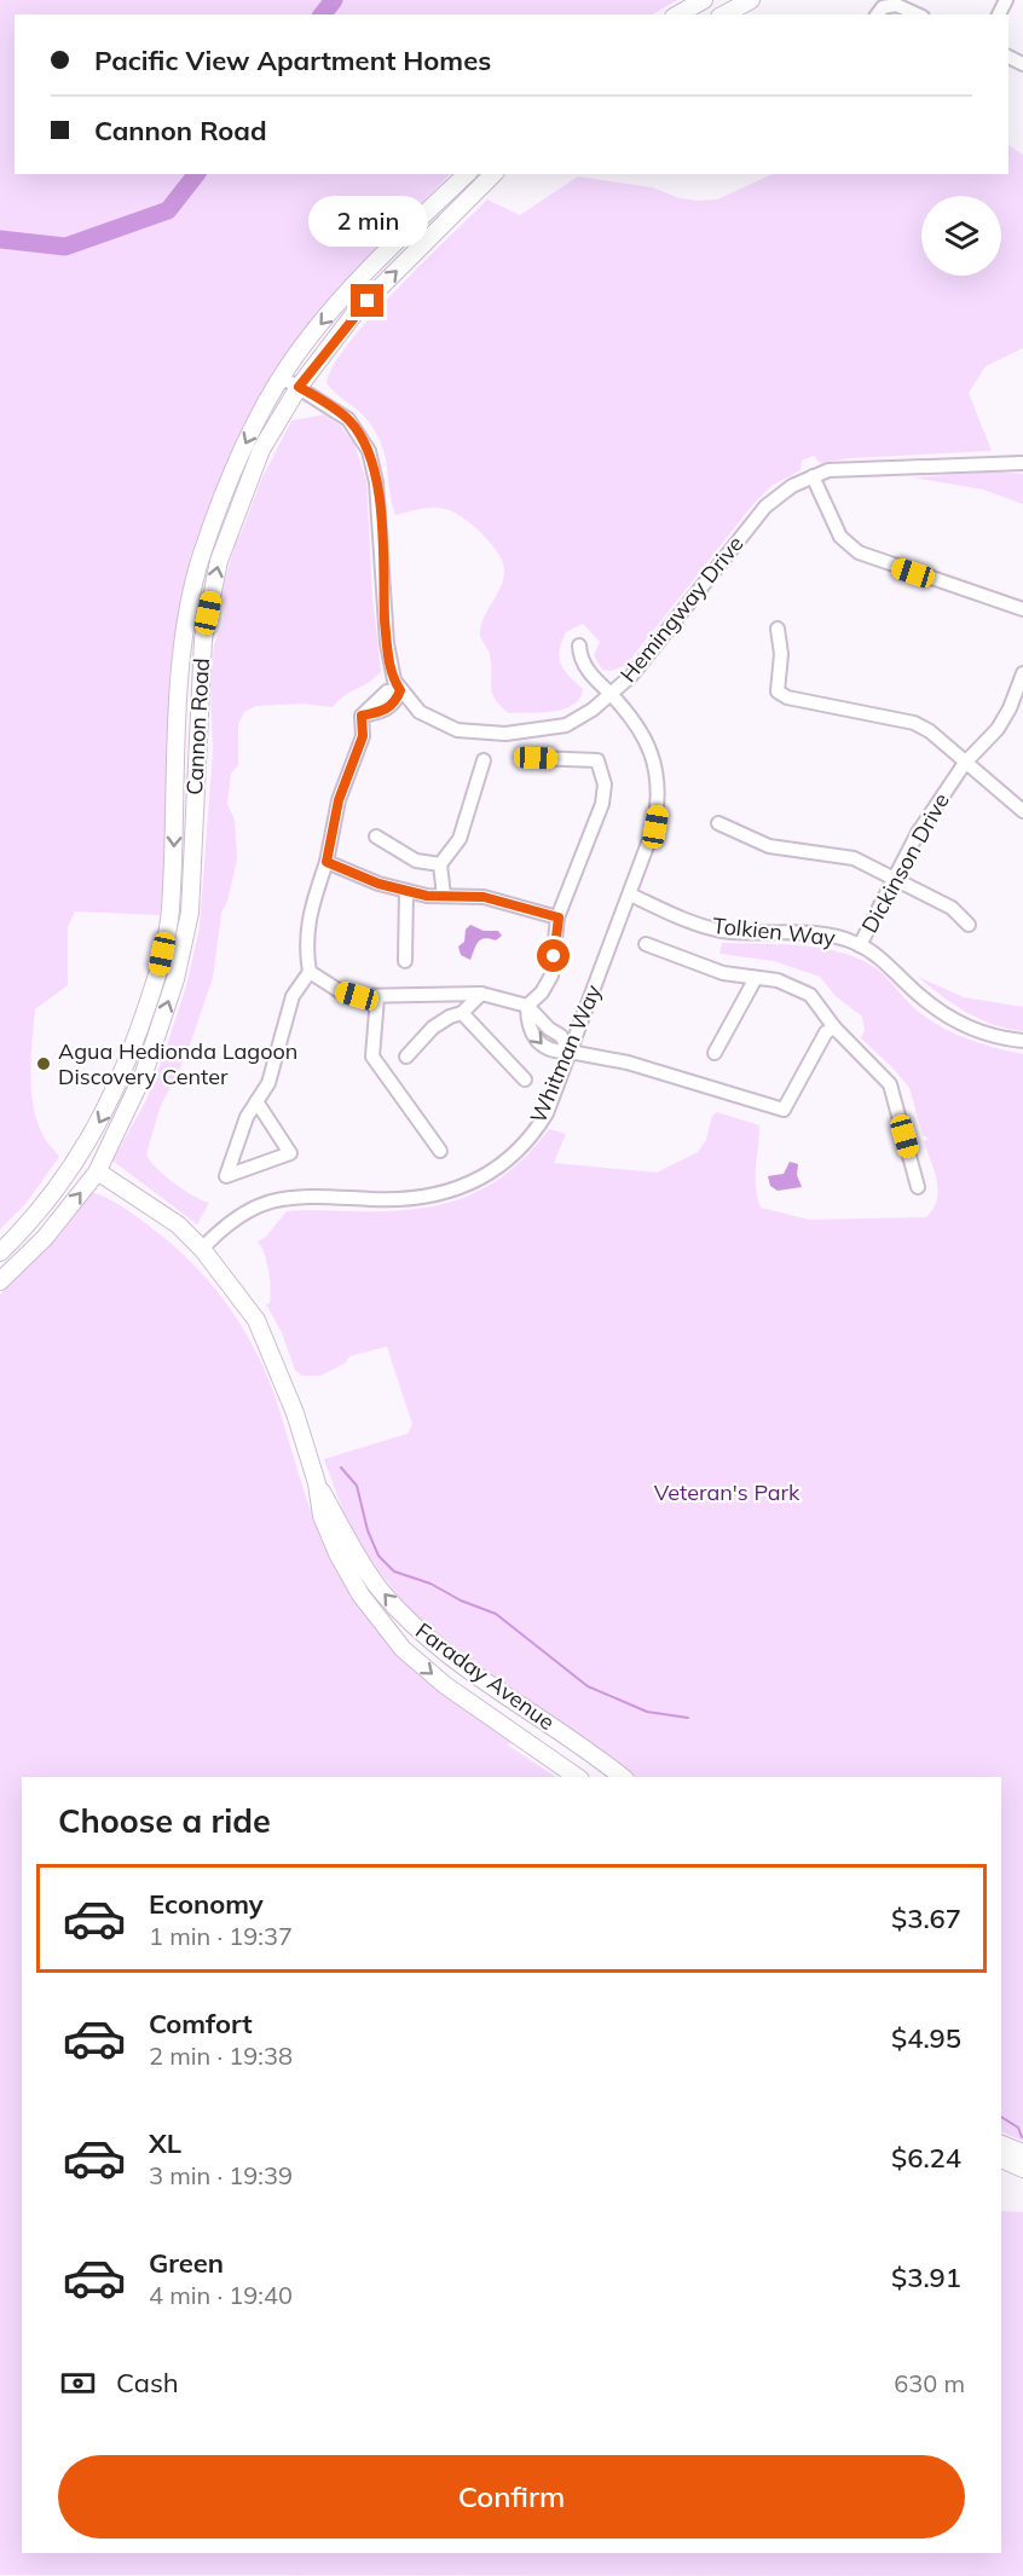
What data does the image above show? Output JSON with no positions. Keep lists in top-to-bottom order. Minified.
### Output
{"streets":{"main road":["Cannon Road","Faraday Avenue"],"street":["Hemingway Drive","Dickinson Drive","Tolkien Way","Whitman Way"]},"crossings":[["Hemingway Drive","Cannon Road"],["Hemingway Drive","Whitman Way"],["Cannon Road","Faraday Avenue"],["Dickinson Drive","Tolkien Way"],["Tolkien Way","Whitman Way"],["Whitman Way","Faraday Avenue"]],"parks":["Veteran's Park"],"places":["Agua Hedionda Lagoon Discovery Center"],"page":{"banner":["Pacific View Apartment Homes","Cannon Road"],"bubble":"2 min","heading":"Choose a ride","list":[{"name":"Economy","note":"1 min · 19:37","value":"$3.67"},{"name":"Comfort","note":"2 min · 19:38","value":"$4.95"},{"name":"XL","note":"3 min · 19:39","value":"$6.24"},{"name":"Green","note":"4 min · 19:40","value":"$3.91"}],"pay":["Cash","630 m"],"buttons":"Confirm"}}
